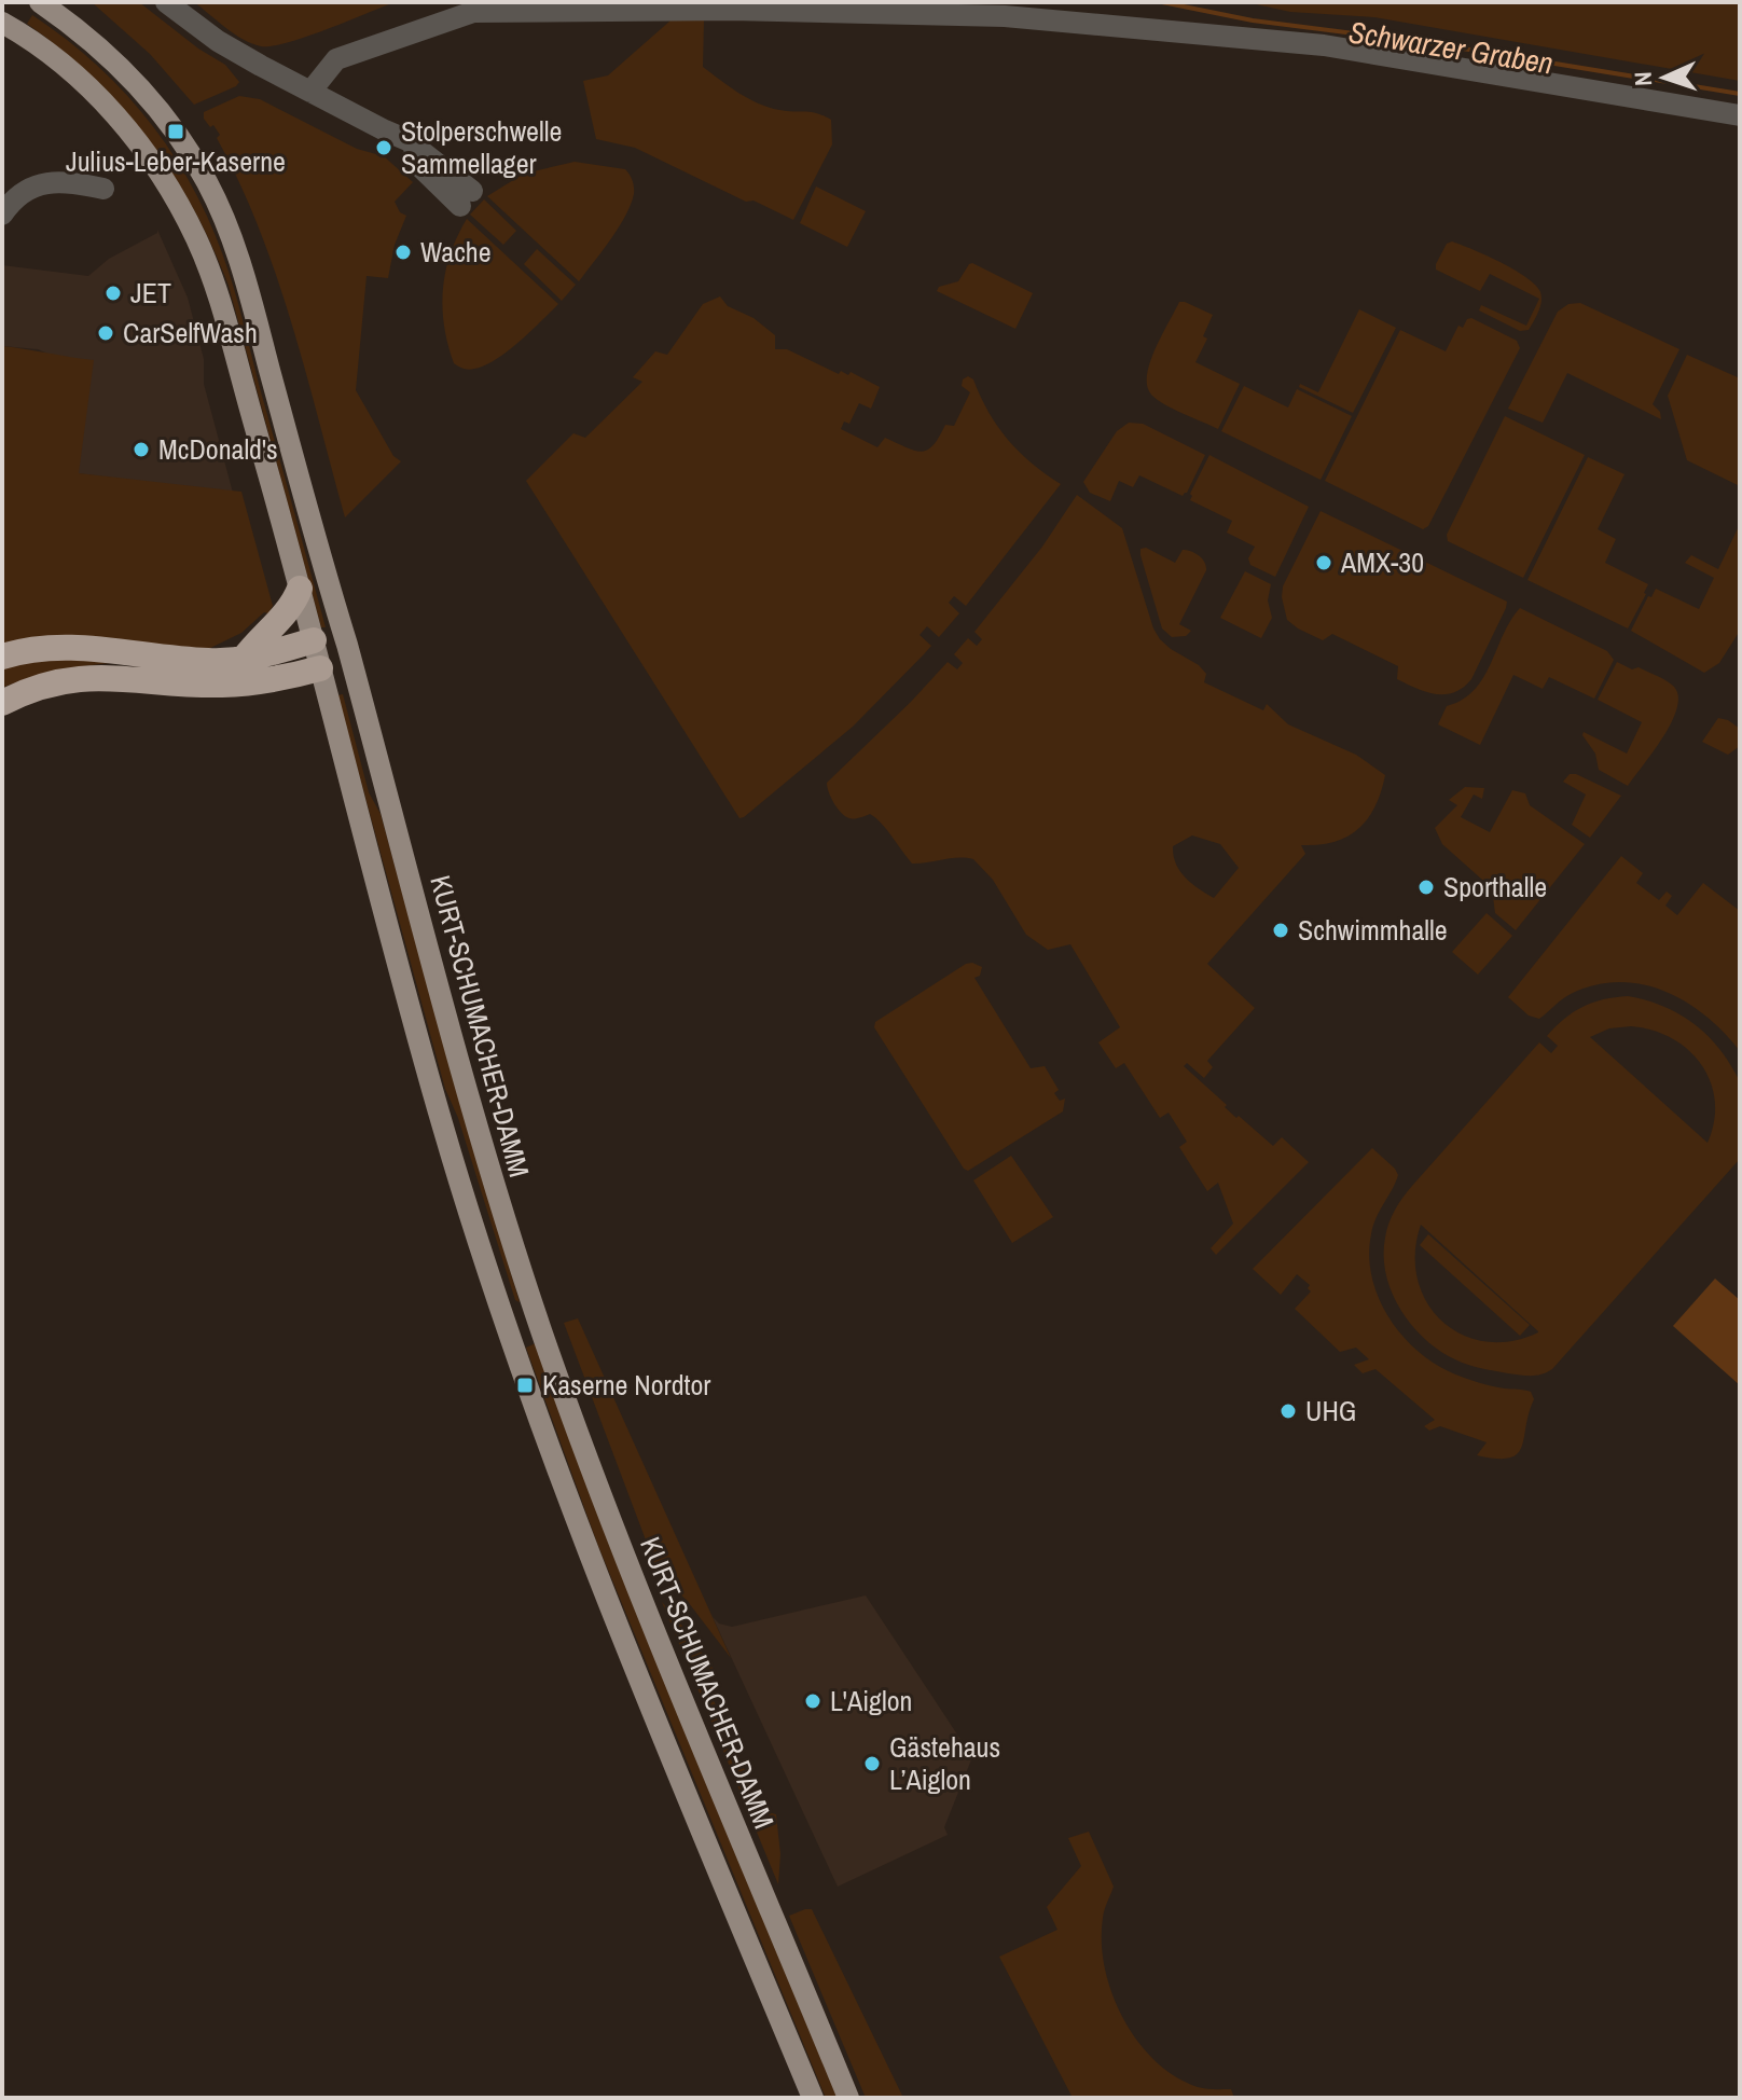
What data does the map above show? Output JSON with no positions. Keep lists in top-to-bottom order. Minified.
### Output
{"streets":{"main road":["KURT-SCHUMACHER-DAMM"]},"water":["Schwarzer Graben"],"places":{"transit":["Julius-Leber-Kaserne","Kaserne Nordtor"],"other":["Stolperschwelle Sammellager","Wache","JET","CarSelfWash","McDonald's","AMX-30","Sporthalle","Schwimmhalle","UHG","L'Aiglon","Gästehaus L’Aiglon"]},"north":"left"}
